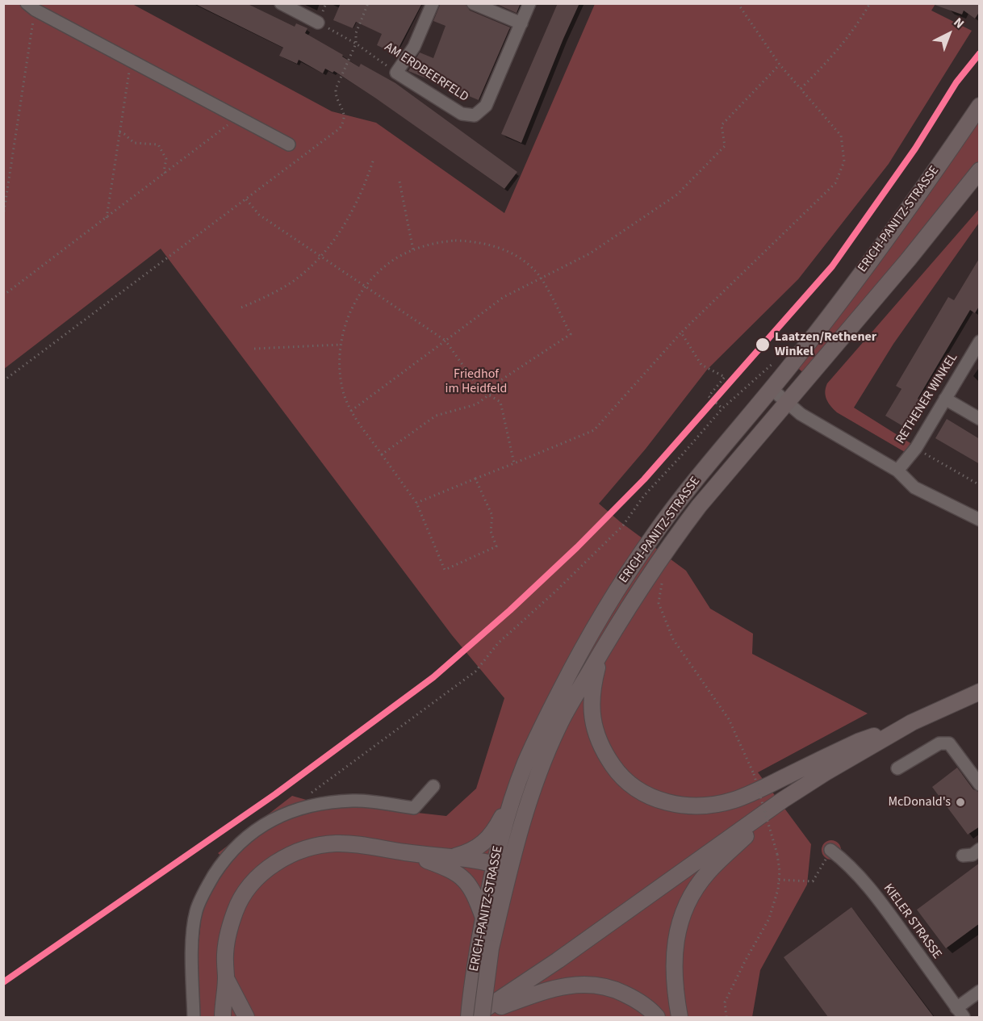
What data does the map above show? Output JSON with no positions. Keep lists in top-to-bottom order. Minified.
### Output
{"streets":{"main road":["ERICH-PANITZ-STRASSE"],"street":["AM ERDBEERFELD","RETHENER WINKEL","KIELER STRASSE"]},"parks":["Friedhof im Heidfeld"],"places":["Laatzen/Rethener Winkel","McDonald's"],"north":"top right"}
